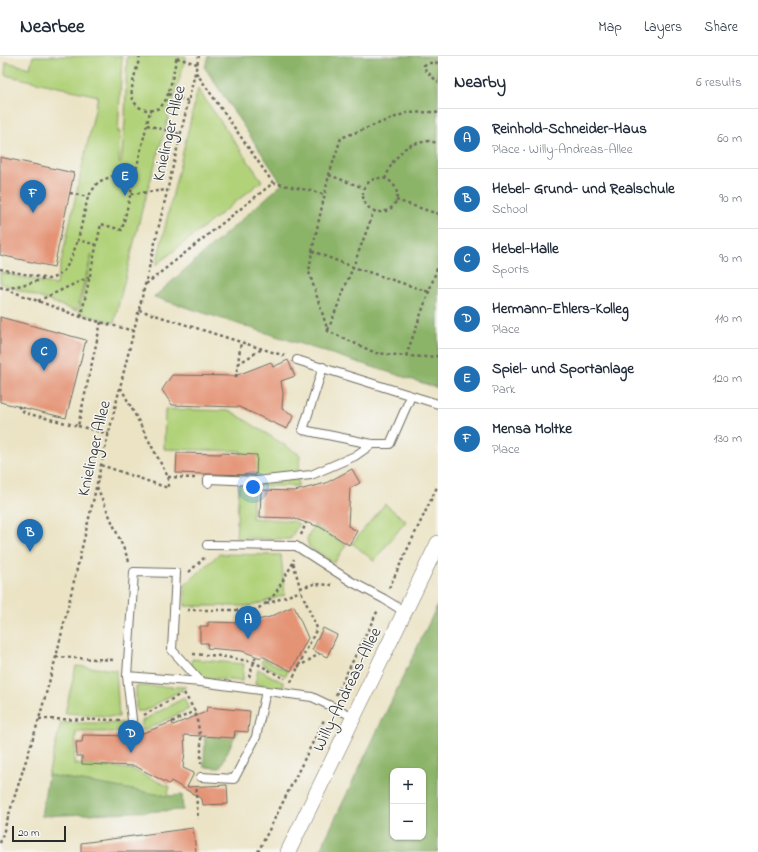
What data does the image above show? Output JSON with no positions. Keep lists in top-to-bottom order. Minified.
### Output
{"streets":{"street":["Willy-Andreas-Allee"],"path":["Knielinger Allee"]},"scale_bar":"20 m","page":{"header":"Nearbee","nav":["Map","Layers","Share"],"heading":["Nearby","6 results"],"list":[{"mark":"A","name":"Reinhold-Schneider-Haus","note":"Place · Willy-Andreas-Allee","value":"60 m"},{"mark":"B","name":"Hebel- Grund- und Realschule","note":"School","value":"90 m"},{"mark":"C","name":"Hebel-Halle","note":"Sports","value":"90 m"},{"mark":"D","name":"Hermann-Ehlers-Kolleg","note":"Place","value":"110 m"},{"mark":"E","name":"Spiel- und Sportanlage","note":"Park","value":"120 m"},{"mark":"F","name":"Mensa Moltke","note":"Place","value":"130 m"}],"pins":["E","F","C","B","A","D"],"map_buttons":["+","−"],"scale":"20 m"}}
